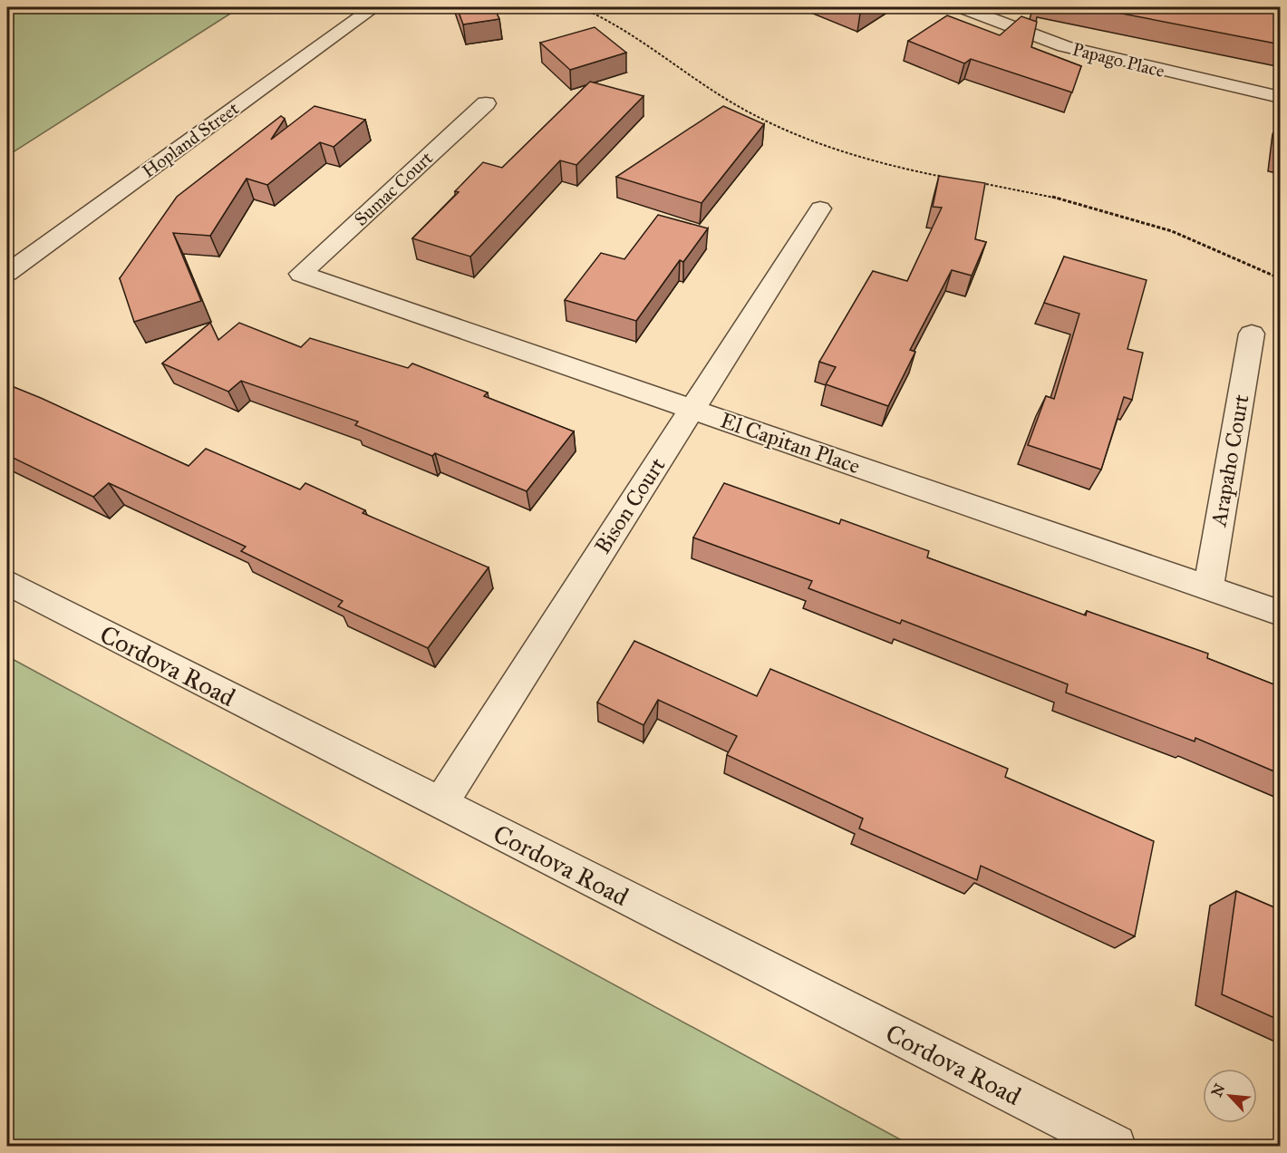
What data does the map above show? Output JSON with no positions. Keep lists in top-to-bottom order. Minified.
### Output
{"streets":{"street":["Papago Place","Hopland Street","Sumac Court","El Capitan Place","Arapaho Court","Bison Court","Cordova Road"]},"crossings":[["Sumac Court","El Capitan Place"],["El Capitan Place","Arapaho Court"],["El Capitan Place","Bison Court"],["Bison Court","Cordova Road"]],"north":"top left"}
